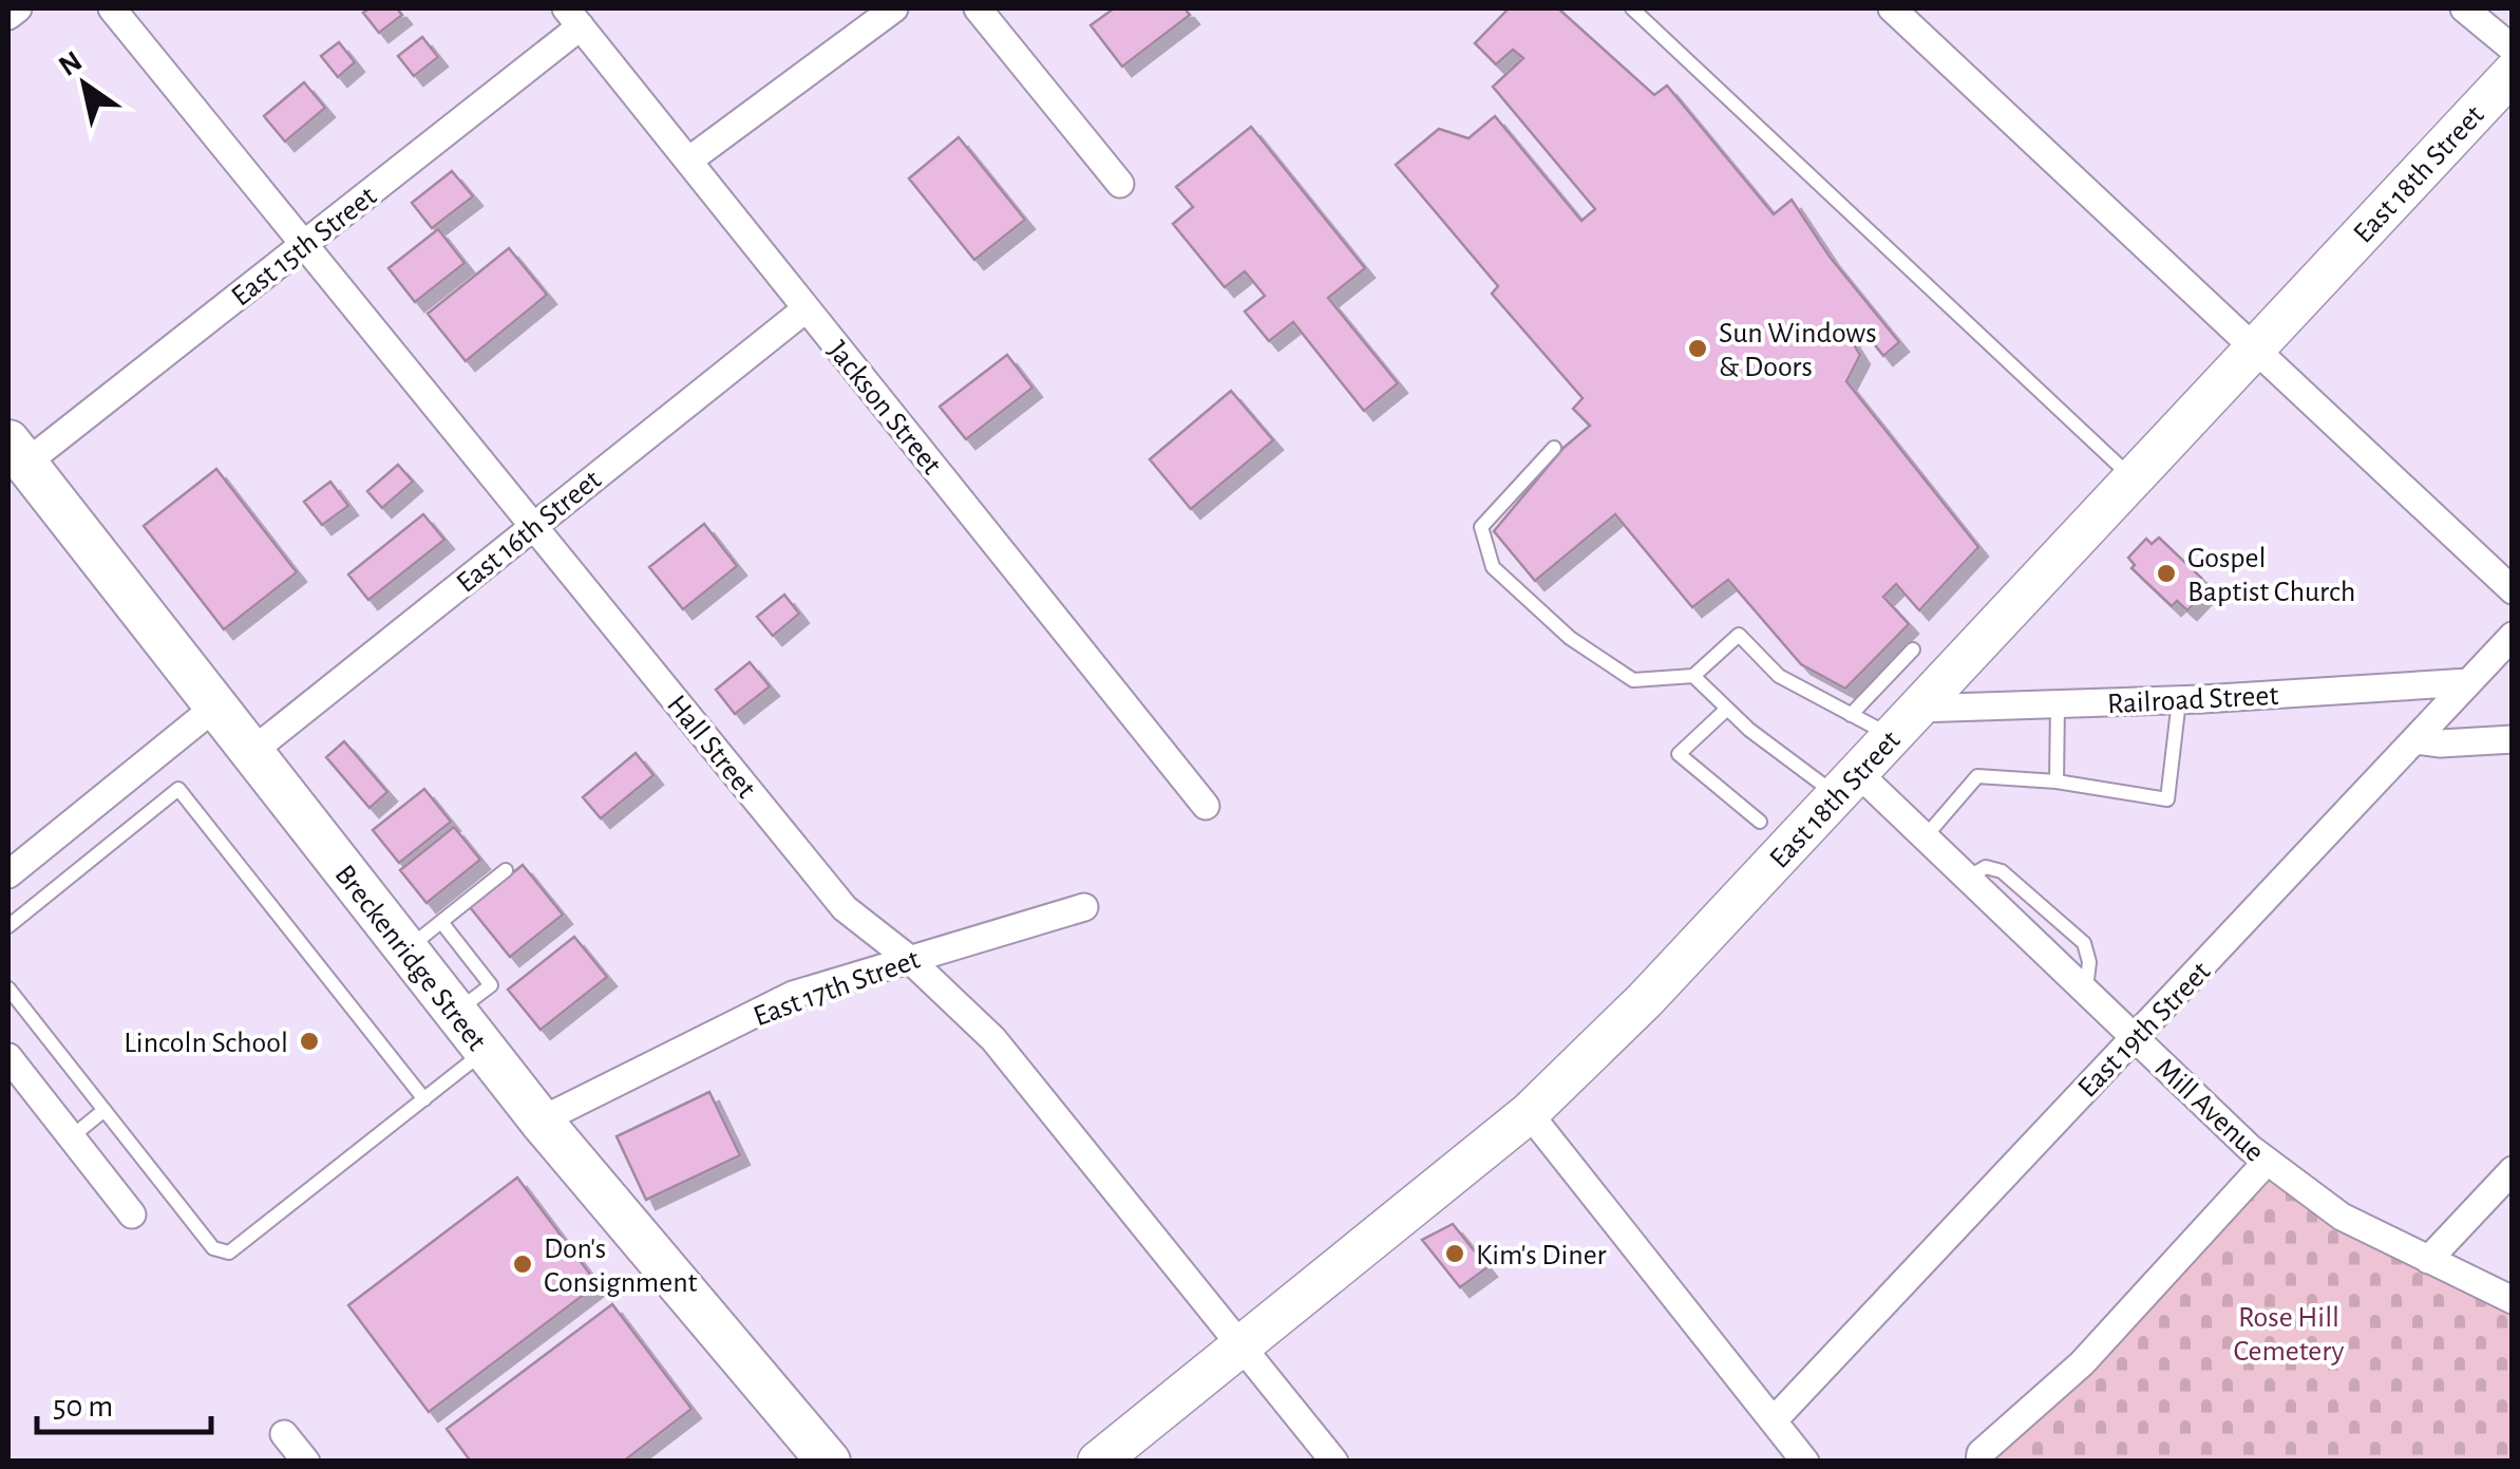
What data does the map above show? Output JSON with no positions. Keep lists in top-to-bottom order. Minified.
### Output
{"streets":{"main road":["Breckenridge Street"],"street":["East 18th Street","East 15th Street","Jackson Street","East 16th Street","Railroad Street","Hall Street","East 17th Street","East 19th Street","Mill Avenue"]},"crossings":[["East 18th Street","Railroad Street"],["East 18th Street","Hall Street"],["East 18th Street","Mill Avenue"],["East 15th Street","Jackson Street"],["East 15th Street","Hall Street"],["East 15th Street","Breckenridge Street"],["Jackson Street","East 16th Street"],["East 16th Street","Hall Street"],["East 16th Street","Breckenridge Street"],["Railroad Street","East 19th Street"],["Hall Street","East 17th Street"],["Breckenridge Street","East 17th Street"],["East 19th Street","Mill Avenue"]],"parks":["Rose Hill Cemetery"],"places":["Sun Windows & Doors","Gospel Baptist Church","Lincoln School","Kim's Diner","Don's Consignment"],"scale_bar":"50 m","north":"top left"}
